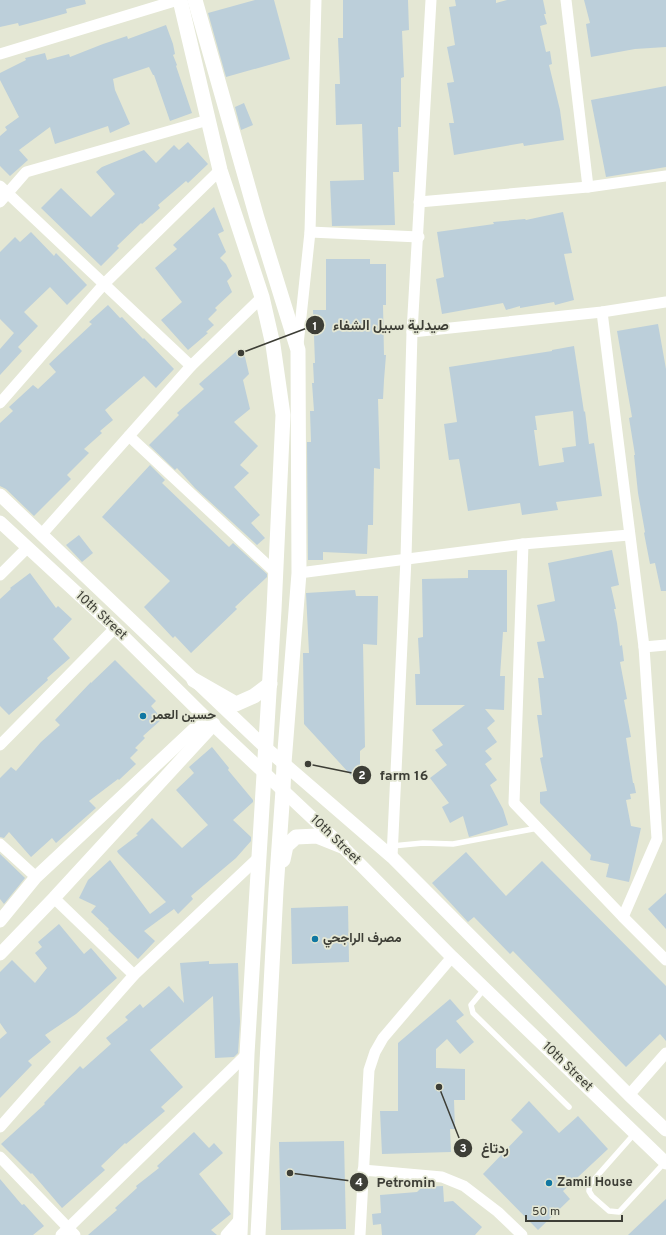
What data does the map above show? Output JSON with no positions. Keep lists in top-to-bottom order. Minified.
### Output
{"streets":{"street":["10th Street"]},"places":["صيدلية سبيل الشفاء","حسين العمر","farm 16","مصرف الراجحي","ردتاغ","Petromin","Zamil House"],"scale_bar":"50 m"}
